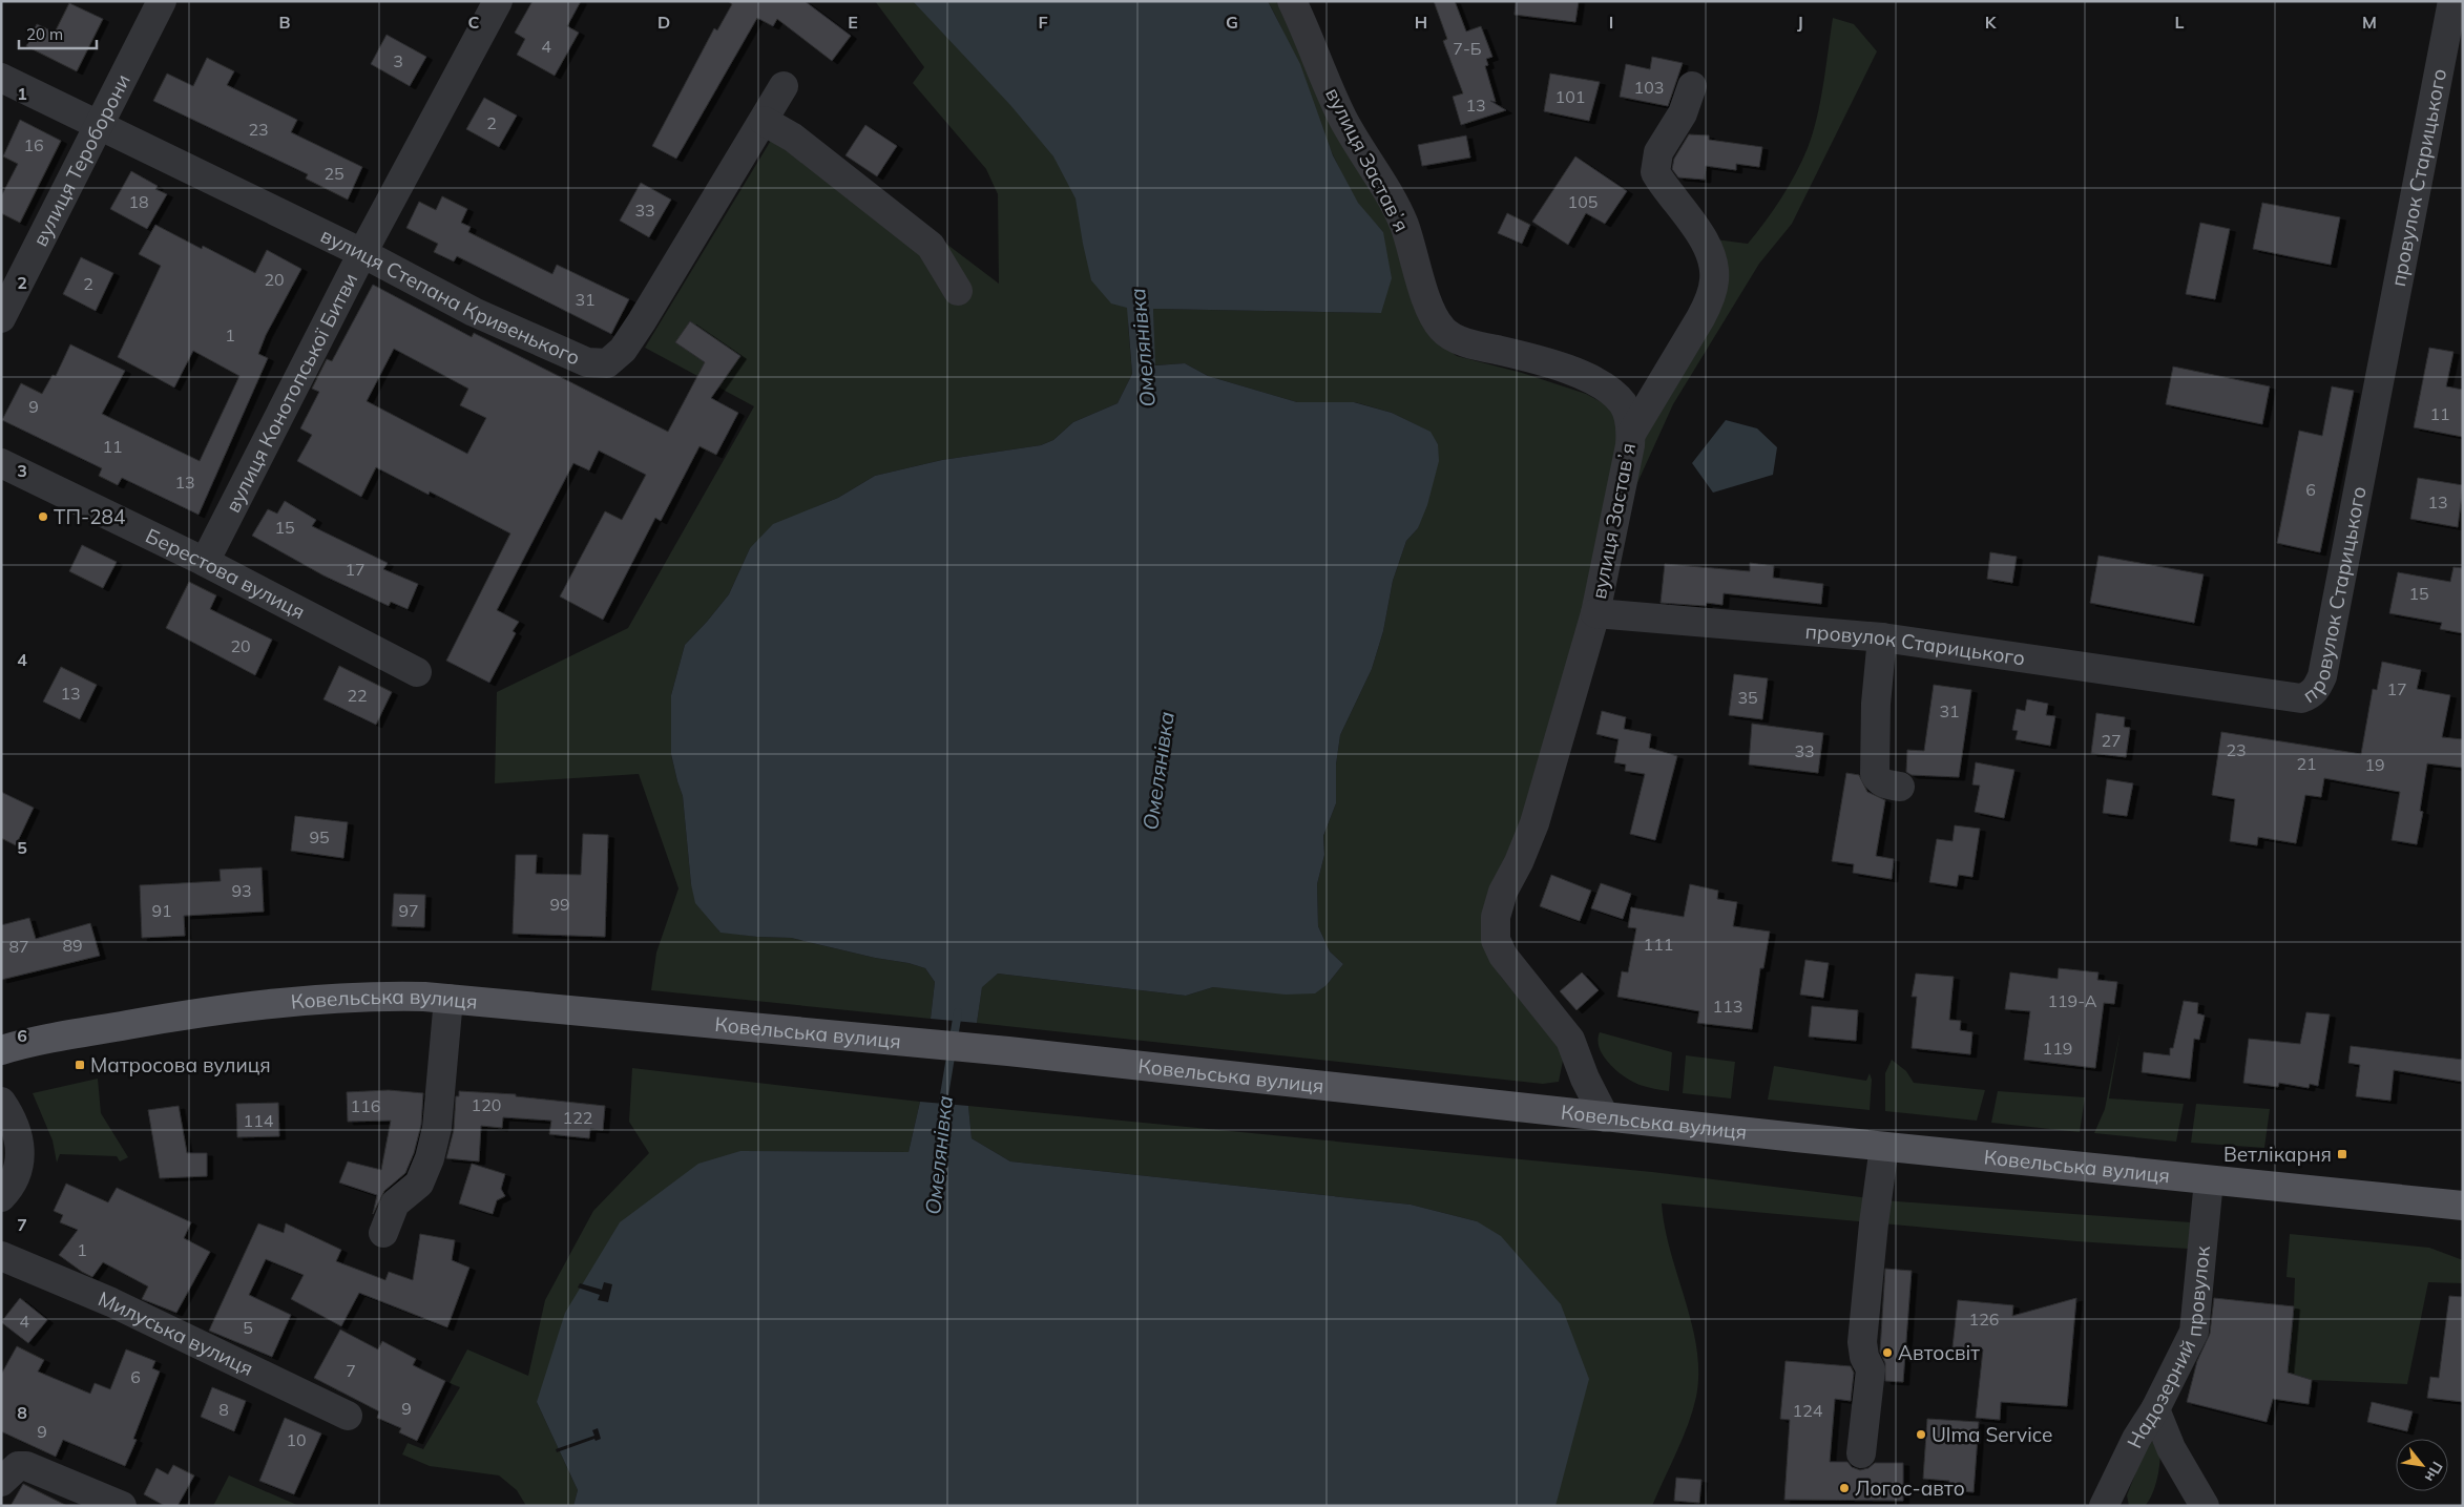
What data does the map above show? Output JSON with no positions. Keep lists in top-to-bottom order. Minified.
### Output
{"streets":{"main road":["Ковельська вулиця"],"street":["вулиця Тероборони","вулиця Заставʼя","провулок Старицького","вулиця Степана Кривенького","вулиця Конотопської Битви","Берестова вулиця","Милуська вулиця","Надозерний провулок"]},"crossings":[["вулиця Тероборони","вулиця Степана Кривенького"],["вулиця Заставʼя","провулок Старицького"],["вулиця Заставʼя","Ковельська вулиця"],["вулиця Степана Кривенького","вулиця Конотопської Битви"],["вулиця Конотопської Битви","Берестова вулиця"],["Ковельська вулиця","Надозерний провулок"]],"water":["Омелянівка"],"places":{"other":["ТП-284","Автосвіт","Ulma Service","Логос-авто"],"transit":["Матросова вулиця","Ветлікарня"]},"house_numbers":["4","7-Б","3","103","101","13","2","23","16","25","18","105","33","20","2","31","1","9","11","11","13","6","13","15","17","15","20","17","13","22","35","31","27","23","33","21","19","95","93","99","91","97","111","89","87","119-А","113","119","120","116","122","114","1","126","4","5","7","6","9","8","124","9","10"],"scale_bar":"20 m","north":"bottom right","grid":{"columns":["B","C","D","E","F","G","H","I","J","K","L","M"],"rows":["1","2","3","4","5","6","7","8"]}}
